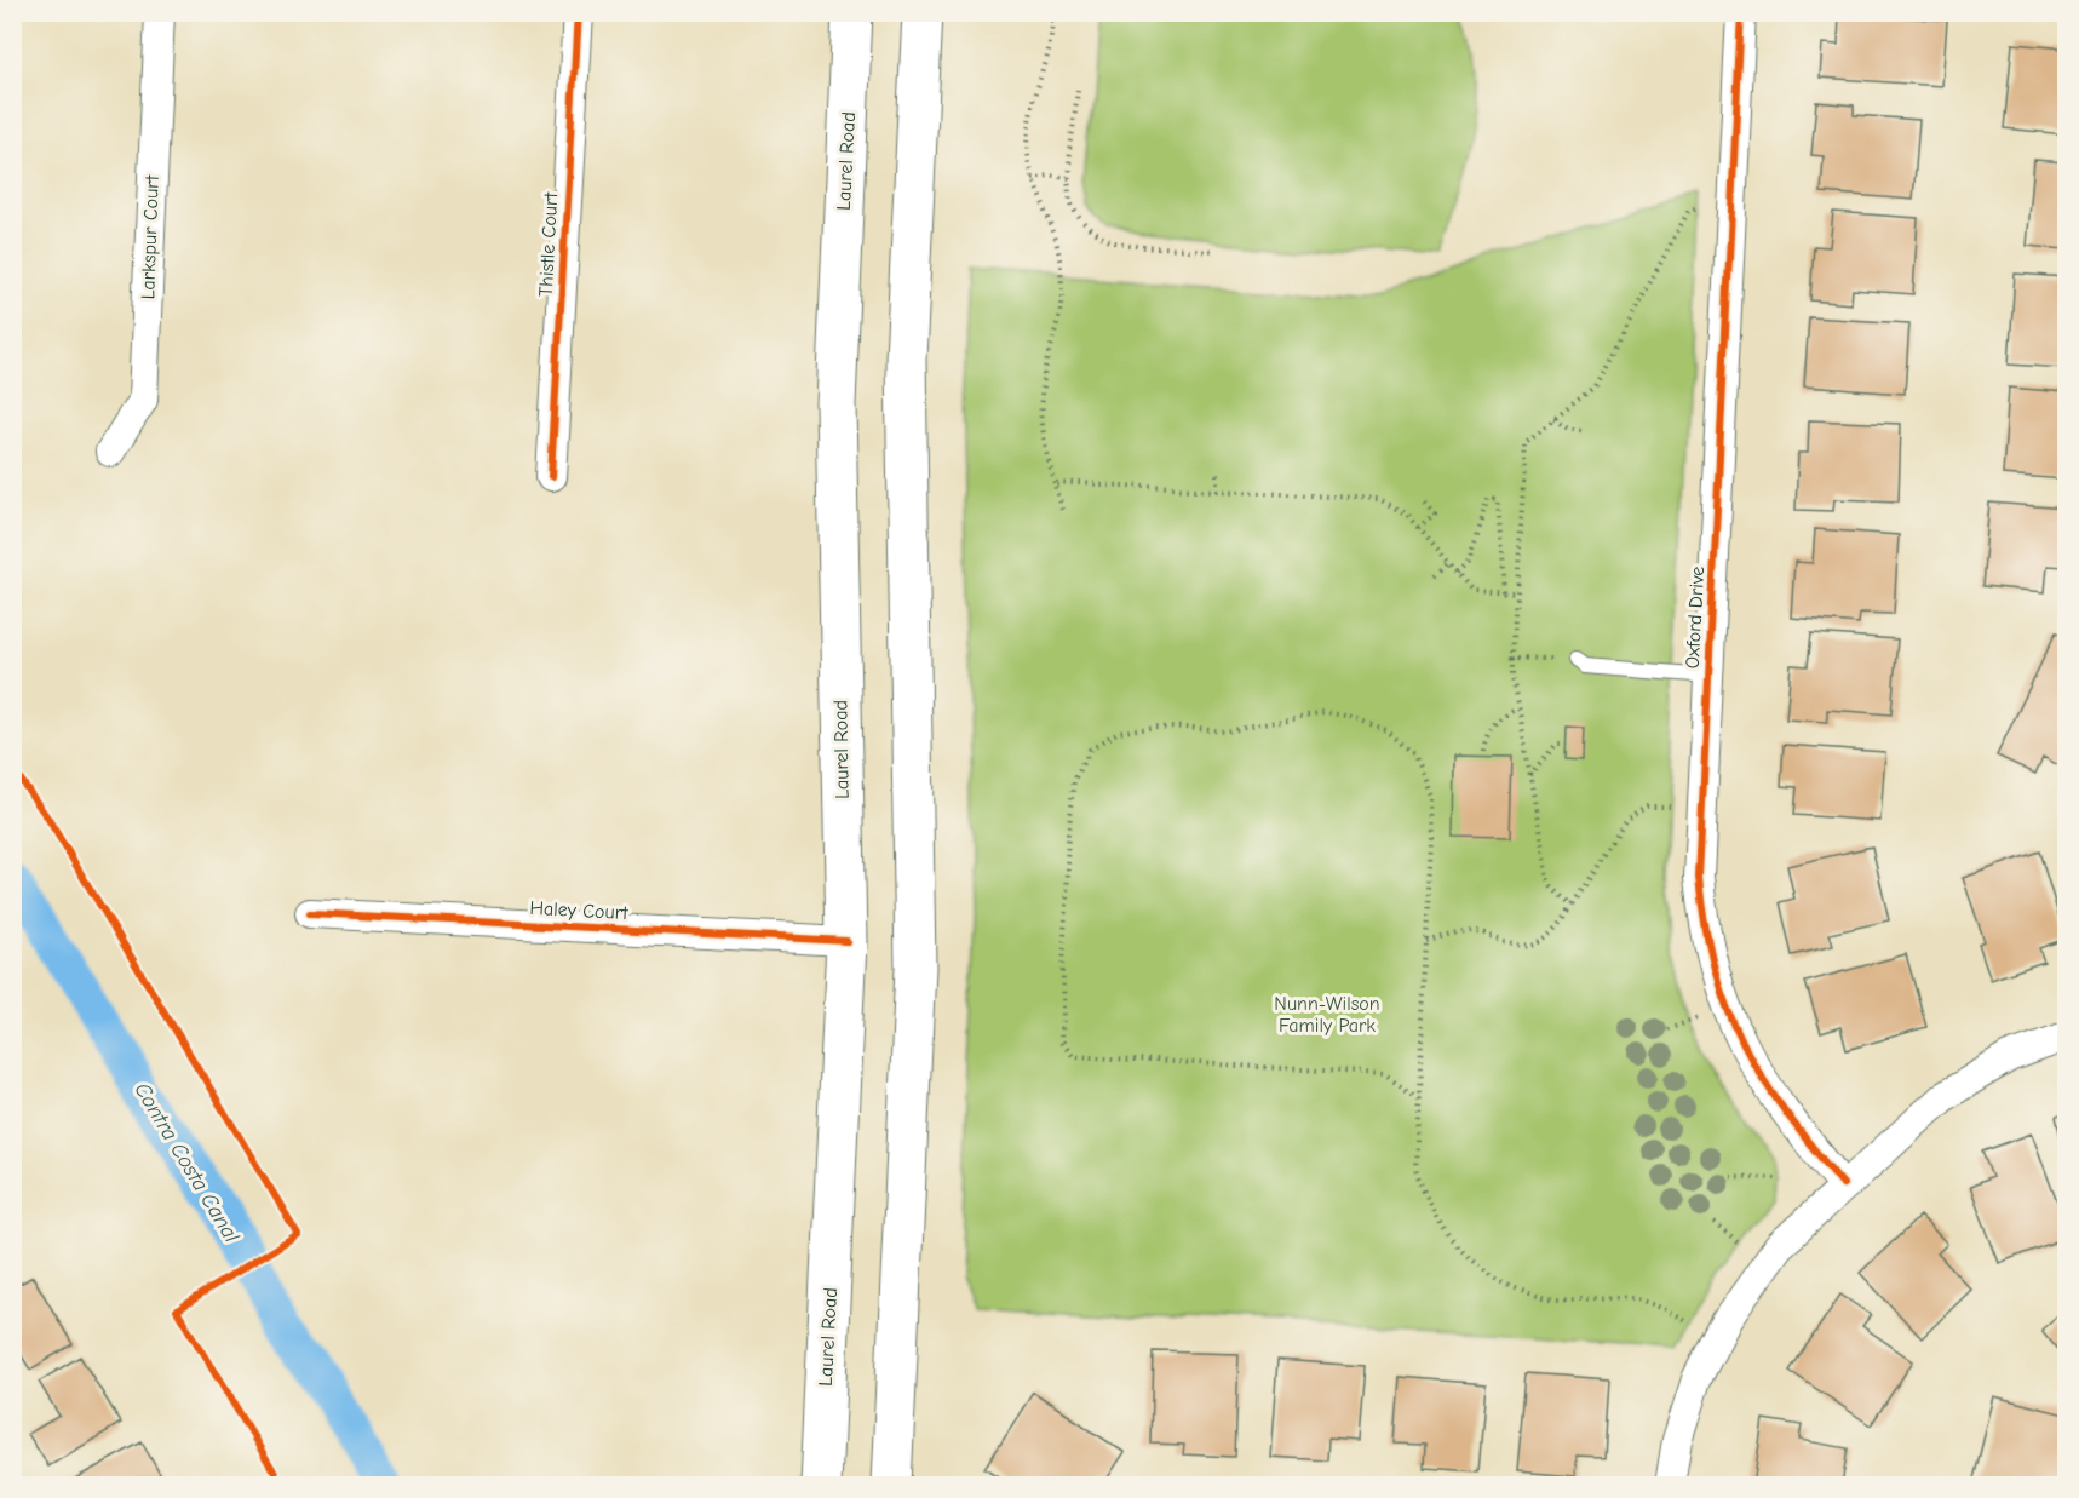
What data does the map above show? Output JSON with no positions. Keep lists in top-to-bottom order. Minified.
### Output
{"streets":{"main road":["Laurel Road"],"street":["Larkspur Court","Thistle Court","Oxford Drive","Haley Court"]},"crossings":[["Laurel Road","Haley Court"]],"water":["Contra Costa Canal"],"parks":["Nunn-Wilson Family Park"]}
